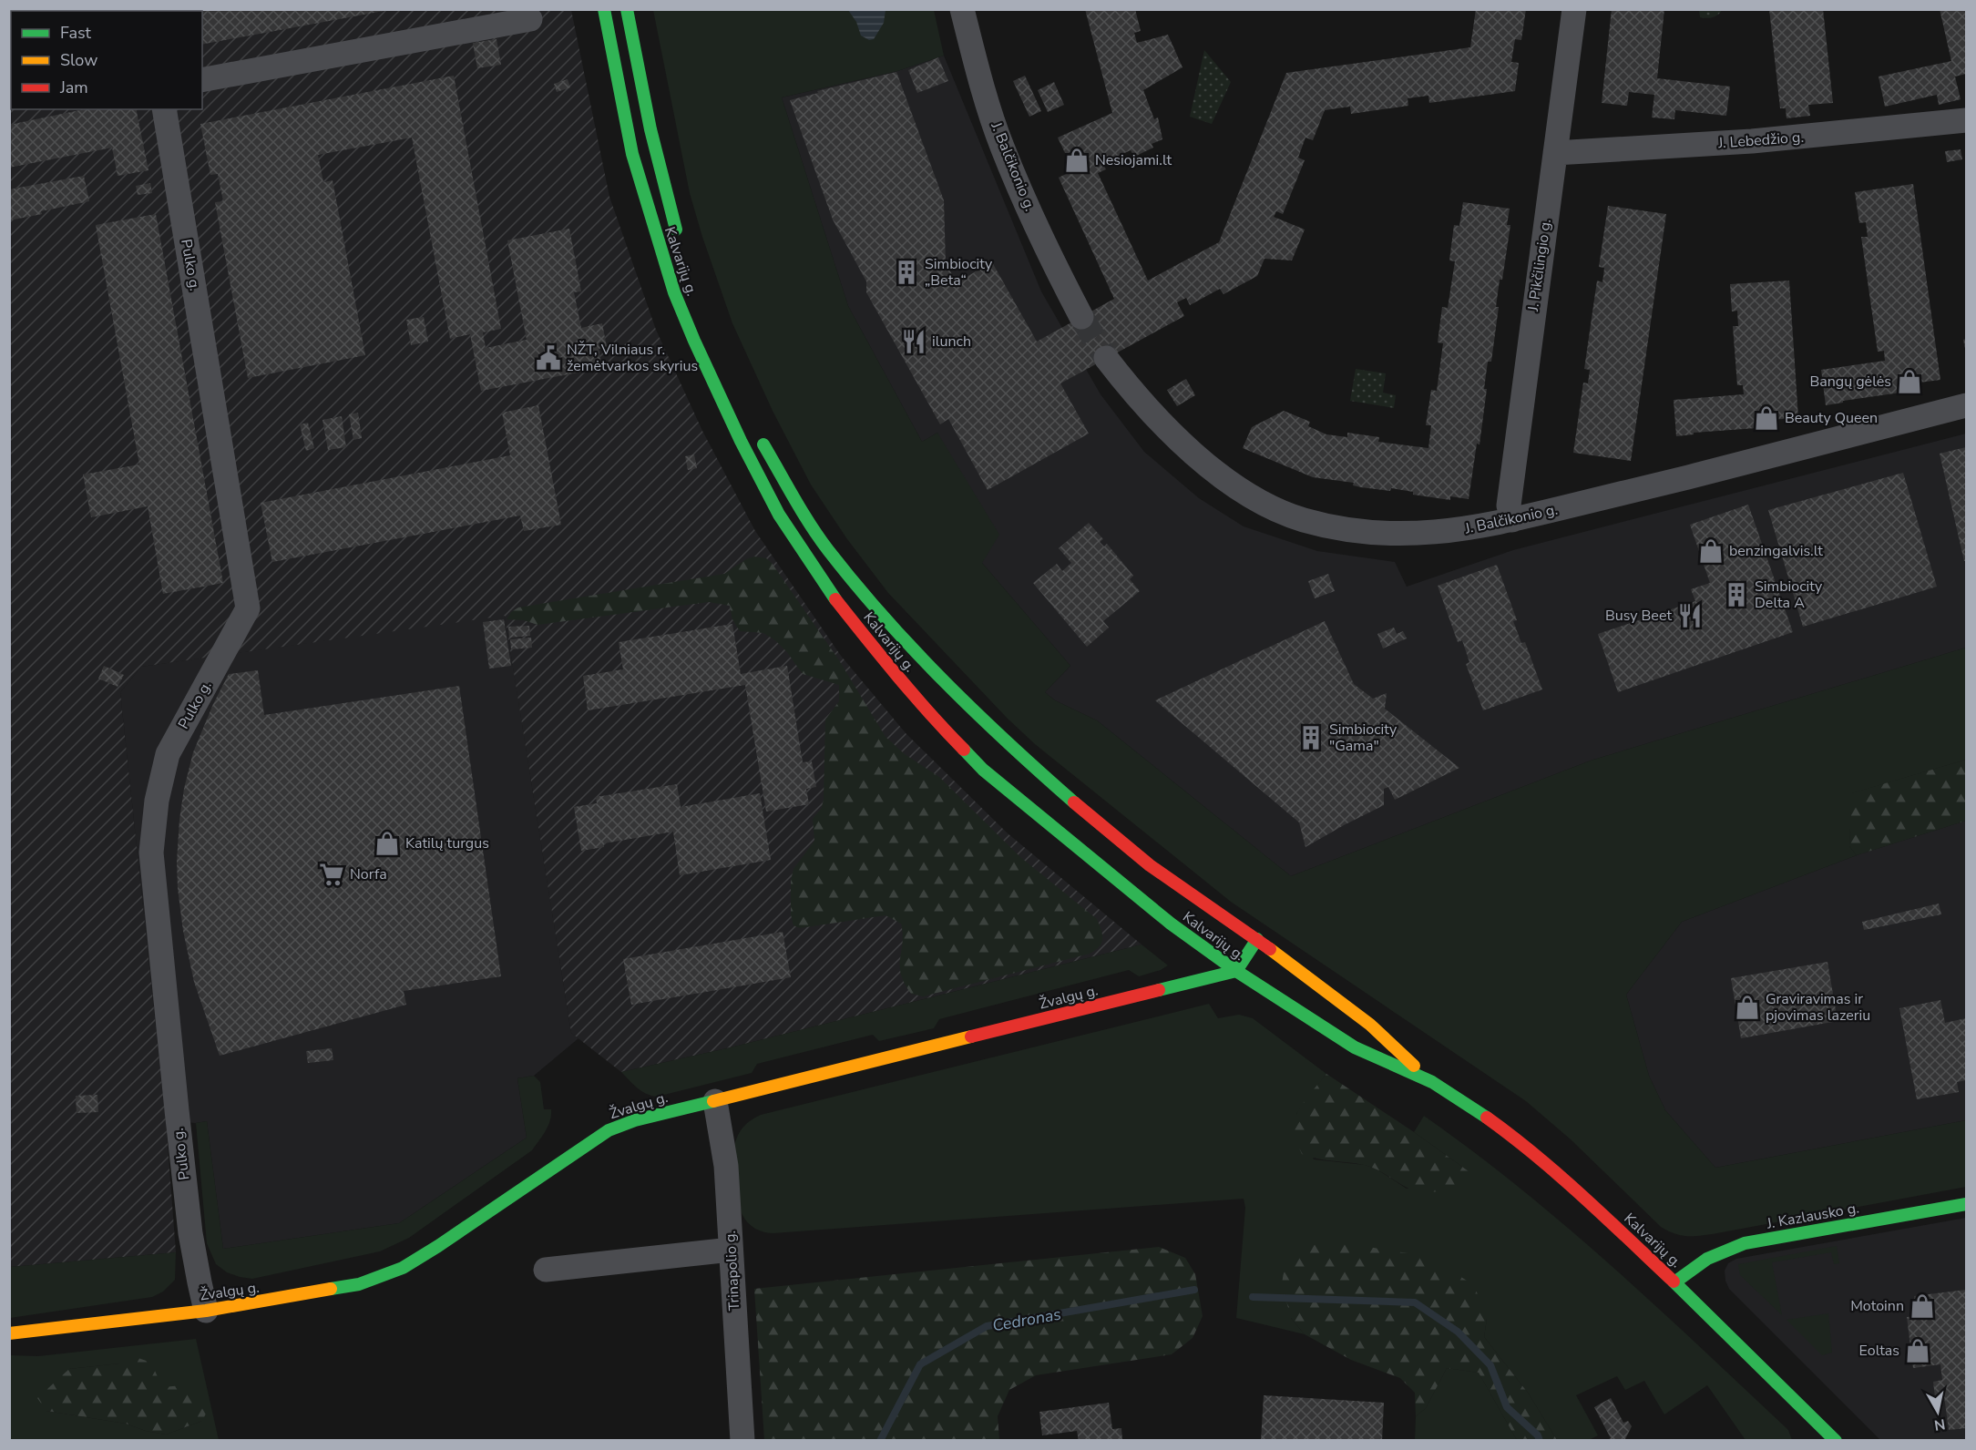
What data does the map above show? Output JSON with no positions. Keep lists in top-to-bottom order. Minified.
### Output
{"streets":{"main road":["Kalvarijų g.","Žvalgų g.","J. Kazlausko g."],"street":["J. Lebedžio g.","J. Balčikonio g.","Pulko g.","J. Pikčilingio g.","Trinapolio g."]},"crossings":[["J. Lebedžio g.","J. Pikčilingio g."],["J. Balčikonio g.","J. Pikčilingio g."],["Kalvarijų g.","Žvalgų g."],["Kalvarijų g.","J. Kazlausko g."],["Pulko g.","Žvalgų g."],["Žvalgų g.","Trinapolio g."]],"water":["Cedronas"],"places":{"shop":["Nesiojami.lt","Bangų gėlės","Beauty Queen","benzingalvis.lt","Katilų turgus","Graviravimas ir pjovimas lazeriu","Motoinn","Eoltas"],"building":["Simbiocity „Beta“","Simbiocity Delta A","Simbiocity \"Gama\""],"restaurant":["ilunch","Busy Beet"],"public building":["NŽT, Vilniaus r. žemėtvarkos skyrius"],"supermarket":["Norfa"]},"legend":["Fast","Slow","Jam"],"north":"bottom"}
